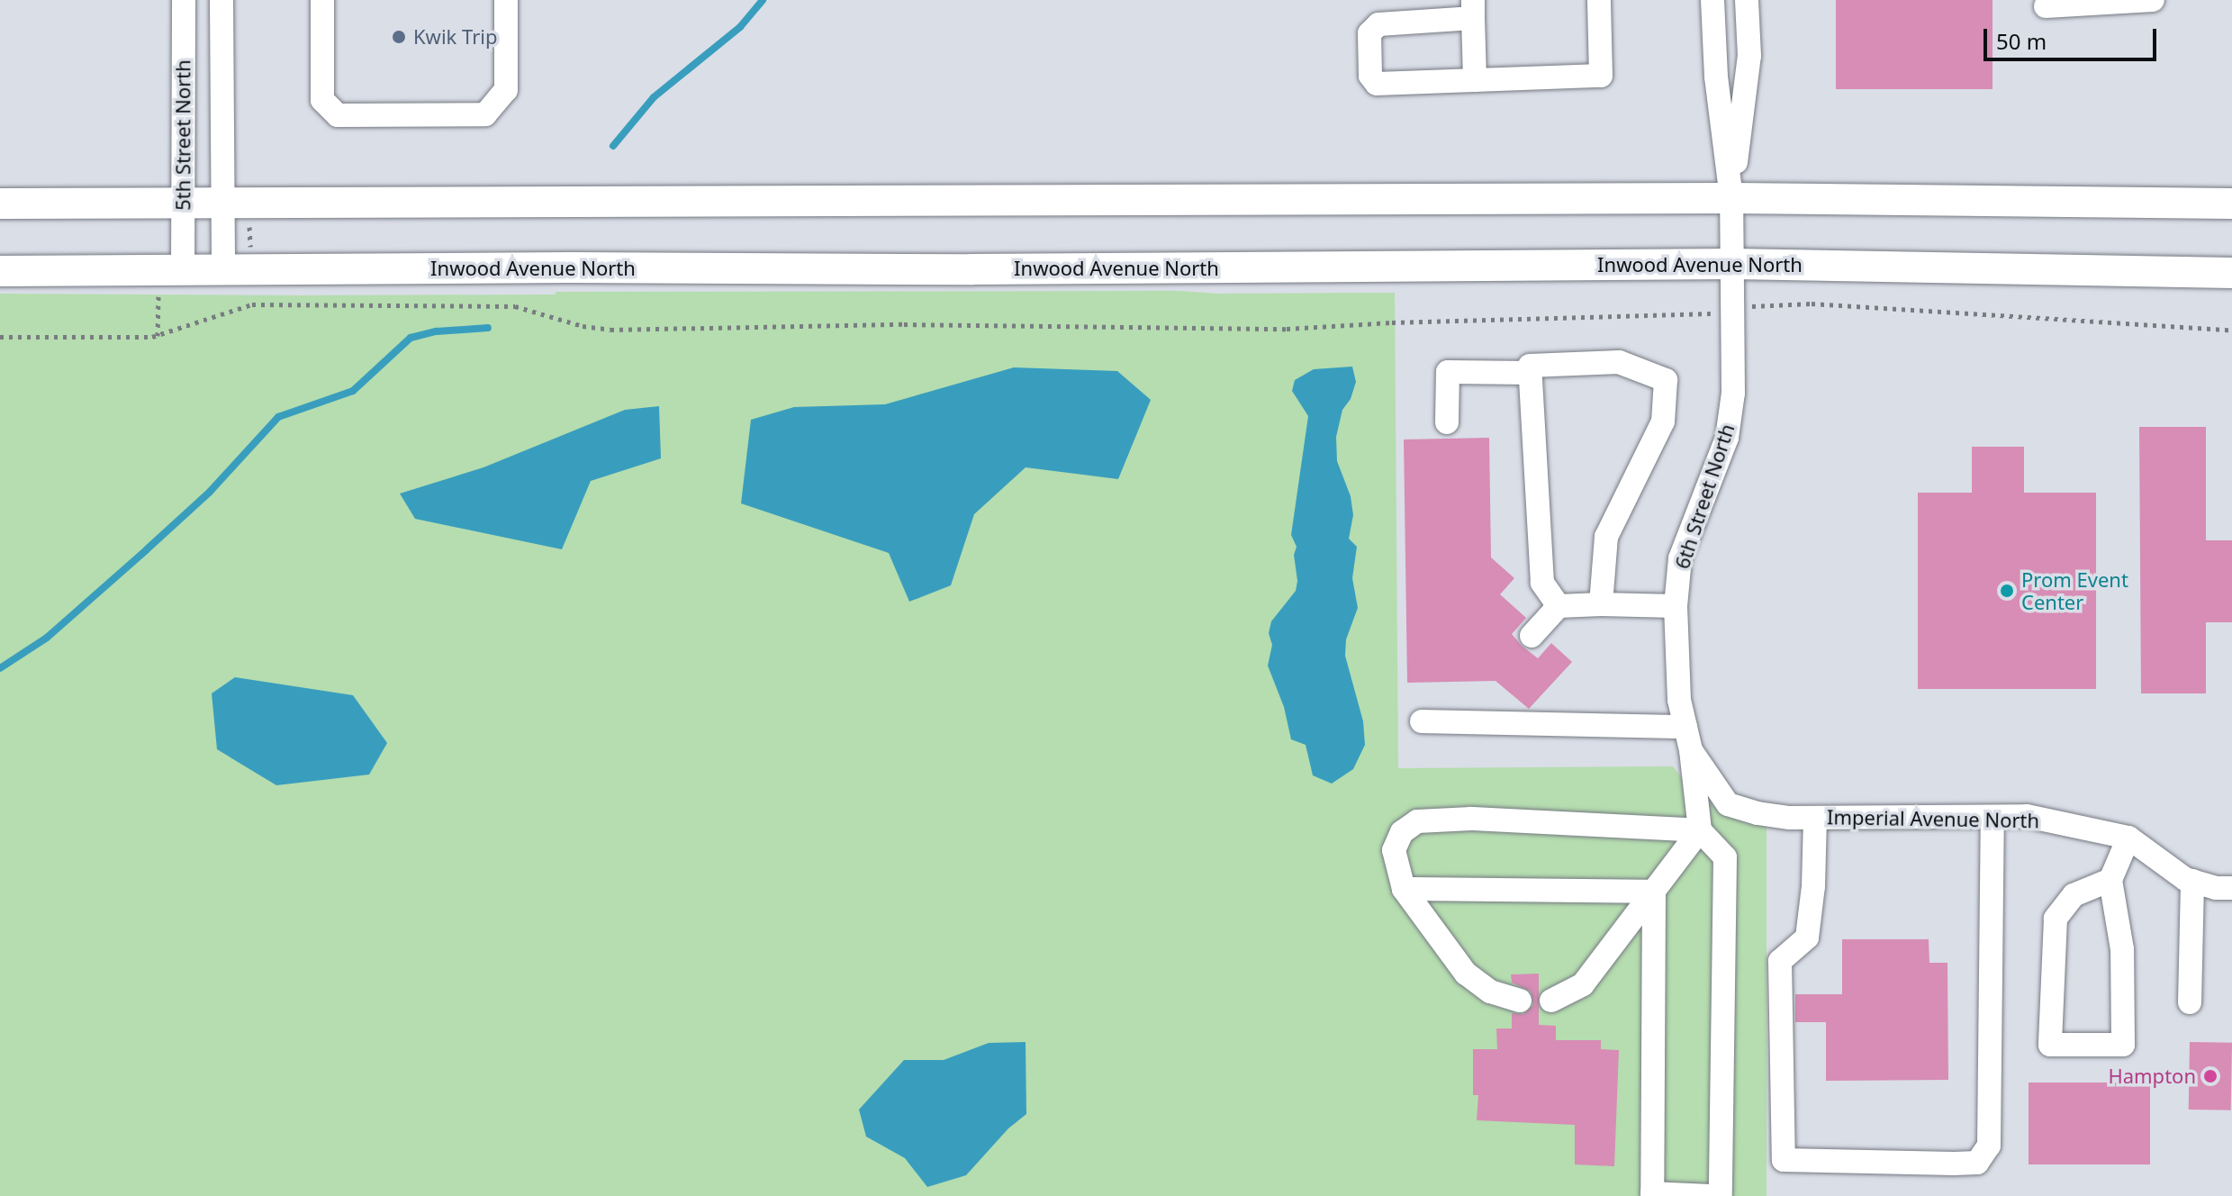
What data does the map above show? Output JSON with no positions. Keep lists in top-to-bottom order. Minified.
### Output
{"streets":{"main road":["Inwood Avenue North"],"street":["5th Street North","6th Street North","Imperial Avenue North"]},"crossings":[["5th Street North","Inwood Avenue North"],["Inwood Avenue North","6th Street North"],["6th Street North","Imperial Avenue North"]],"places":["Kwik Trip","Prom Event Center","Hampton"],"scale_bar":"50 m"}
